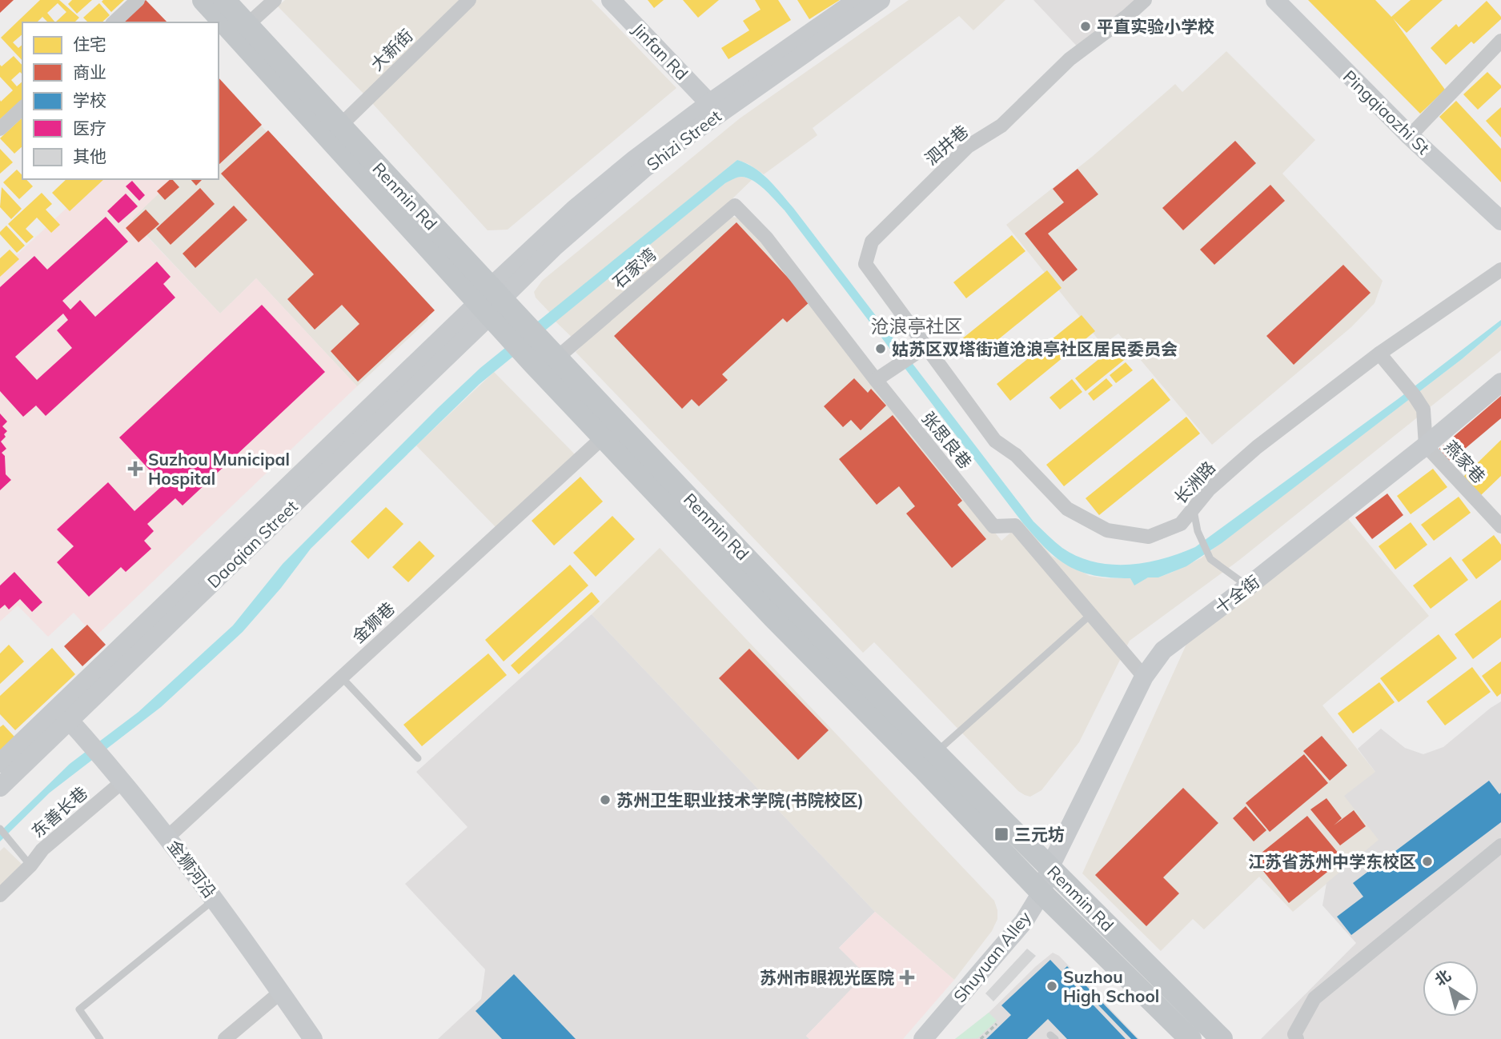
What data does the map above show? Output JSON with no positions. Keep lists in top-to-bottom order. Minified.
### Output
{"streets":{"main road":["Jinfan Rd","Pingqiaozhi St","Shizi Street","Renmin Rd","Daoqian Street","十全街","金狮河沿","Shuyuan Alley"],"street":["大新街","泗井巷","石家湾","张思良巷","燕家巷","长洲路","金狮巷","东善长巷"]},"crossings":[["大新街","Renmin Rd"],["Jinfan Rd","Shizi Street"],["Shizi Street","Renmin Rd"],["Shizi Street","Daoqian Street"],["泗井巷","长洲路"],["Renmin Rd","石家湾"],["Renmin Rd","Daoqian Street"],["Renmin Rd","十全街"],["Renmin Rd","金狮巷"],["Renmin Rd","Shuyuan Alley"],["石家湾","张思良巷"],["张思良巷","十全街"],["燕家巷","十全街"],["Daoqian Street","金狮河沿"],["十全街","Shuyuan Alley"],["金狮巷","金狮河沿"],["东善长巷","金狮河沿"]],"districts":["沧浪亭社区"],"places":{"other":["平直实验小学校","姑苏区双塔街道沧浪亭社区居民委员会","苏州卫生职业技术学院(书院校区)","江苏省苏州中学东校区","Suzhou High School"],"health":["Suzhou Municipal Hospital","苏州市眼视光医院"],"transit":["三元坊"]},"legend":["住宅","商业","学校","医疗","其他"],"north":"top left"}
